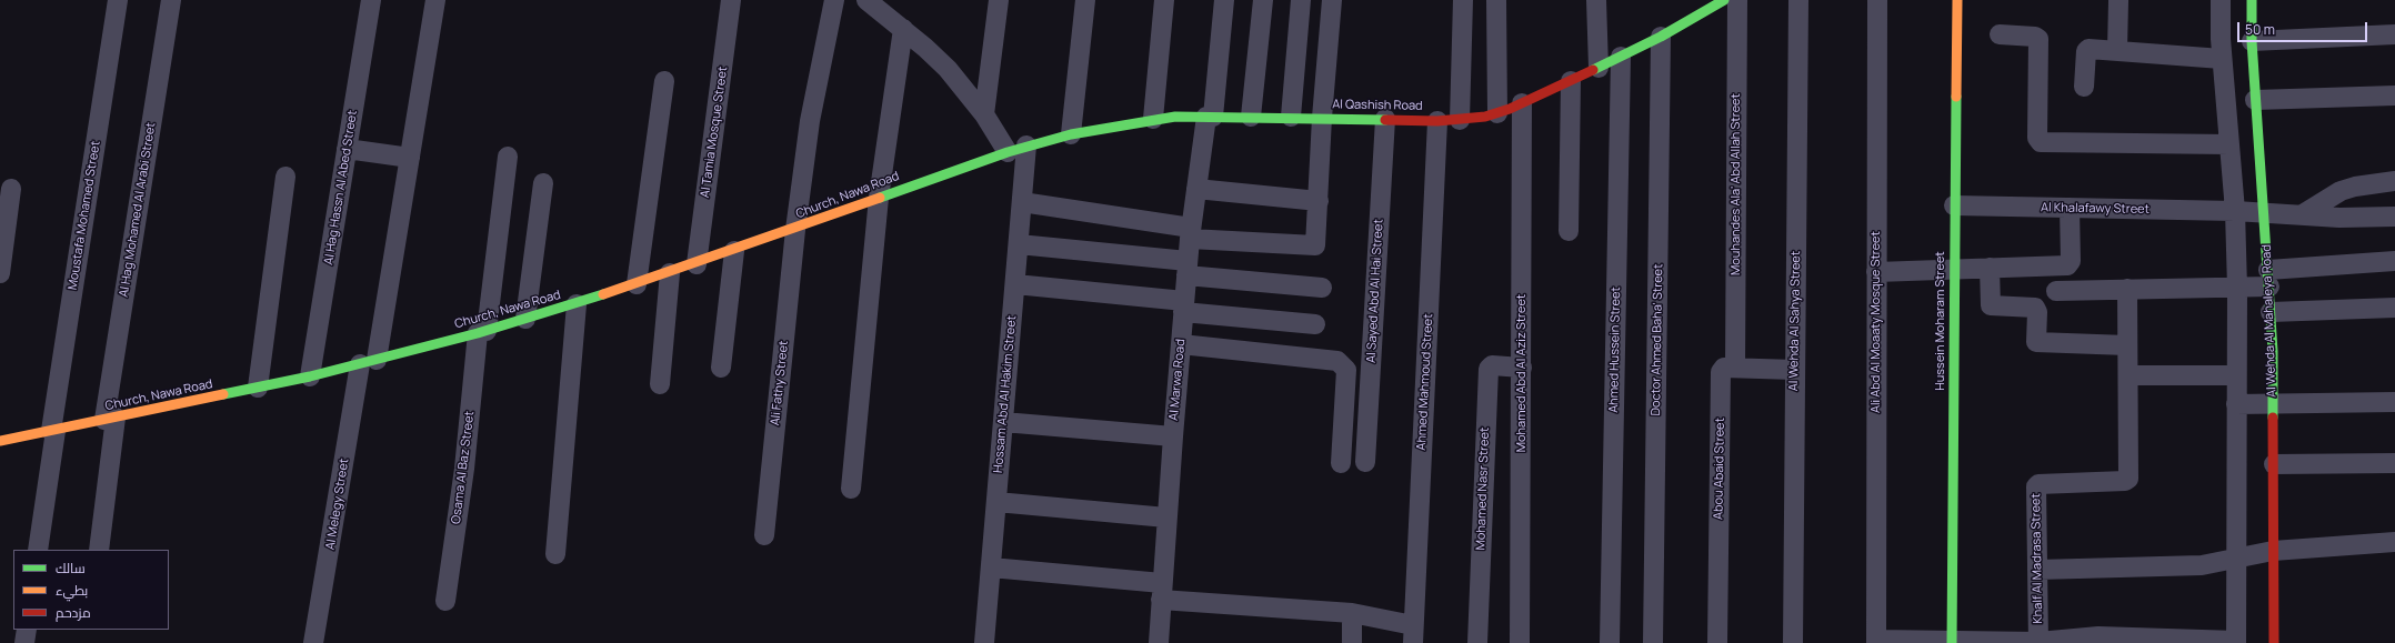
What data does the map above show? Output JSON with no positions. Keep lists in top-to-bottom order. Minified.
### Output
{"streets":{"street":["Al Qashish Road","Al Tamia Mosque Street","Mouhandes Ala' Abd Allah Street","Al Hag Hassn Al Abed Street","Church, Nawa Road","Al Khalafawy Street","Al Hag Mohamed Al Arabi Street","Moustafa Mohamed Street","Al Sayed Abd Al Hai Street","Al Wehda Al Sahya Street","Hussein Moharam Street","Al Wehda Al Mahaleya Road","Ali Abd Al Moaaty Mosque Street","Doctor Ahmed Baha' Street","Ahmed Hussein Street","Mohamed Abd Al Aziz Street","Al Marwa Road","Ahmed Mahmoud Street","Ali Fathy Street","Hossam Abd Al Hakim Street","Osama Al Baz Street","Abou Abaid Street","Mohamed Nasr Street","Al Melegy Street","Khalf Al Madrasa Street"]},"crossings":[["Al Qashish Road","Mouhandes Ala' Abd Allah Street"],["Al Qashish Road","Church, Nawa Road"],["Al Qashish Road","Al Sayed Abd Al Hai Street"],["Al Qashish Road","Doctor Ahmed Baha' Street"],["Al Qashish Road","Ahmed Hussein Street"],["Al Qashish Road","Mohamed Abd Al Aziz Street"],["Al Qashish Road","Al Marwa Road"],["Al Qashish Road","Ahmed Mahmoud Street"],["Al Qashish Road","Hossam Abd Al Hakim Street"],["Al Tamia Mosque Street","Church, Nawa Road"],["Mouhandes Ala' Abd Allah Street","Abou Abaid Street"],["Al Hag Hassn Al Abed Street","Church, Nawa Road"],["Church, Nawa Road","Al Hag Mohamed Al Arabi Street"],["Church, Nawa Road","Moustafa Mohamed Street"],["Church, Nawa Road","Ali Fathy Street"],["Church, Nawa Road","Osama Al Baz Street"],["Church, Nawa Road","Al Melegy Street"],["Al Khalafawy Street","Hussein Moharam Street"],["Al Khalafawy Street","Al Wehda Al Mahaleya Road"],["Mohamed Abd Al Aziz Street","Mohamed Nasr Street"]],"legend":["سالك","بطيء","مزدحم"],"scale_bar":"50 m"}
